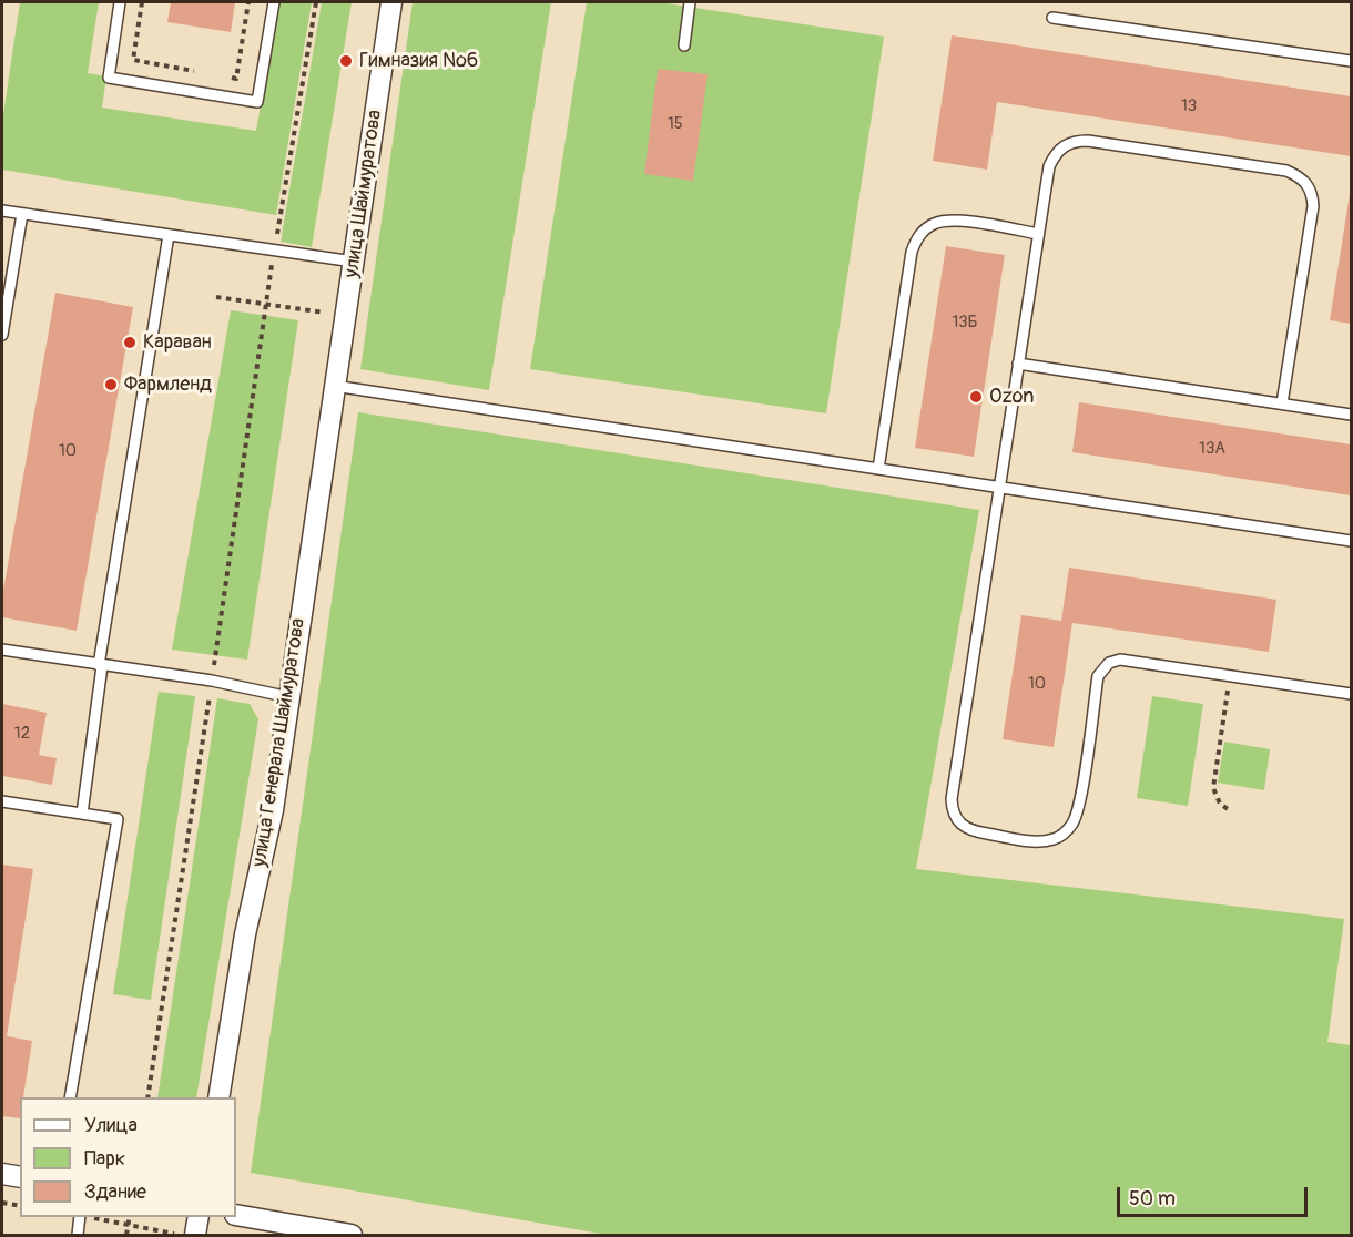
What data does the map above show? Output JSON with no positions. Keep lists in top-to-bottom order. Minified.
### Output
{"streets":{"street":["улица Шаймуратова","улица Генерала Шаймуратова"]},"crossings":[["улица Шаймуратова","улица Генерала Шаймуратова"]],"places":["Гимназия №6","Караван","Фармленд","Ozon"],"house_numbers":["13","15","13Б","13А","10","10","12"],"legend":["Улица","Парк","Здание"],"scale_bar":"50 m"}
